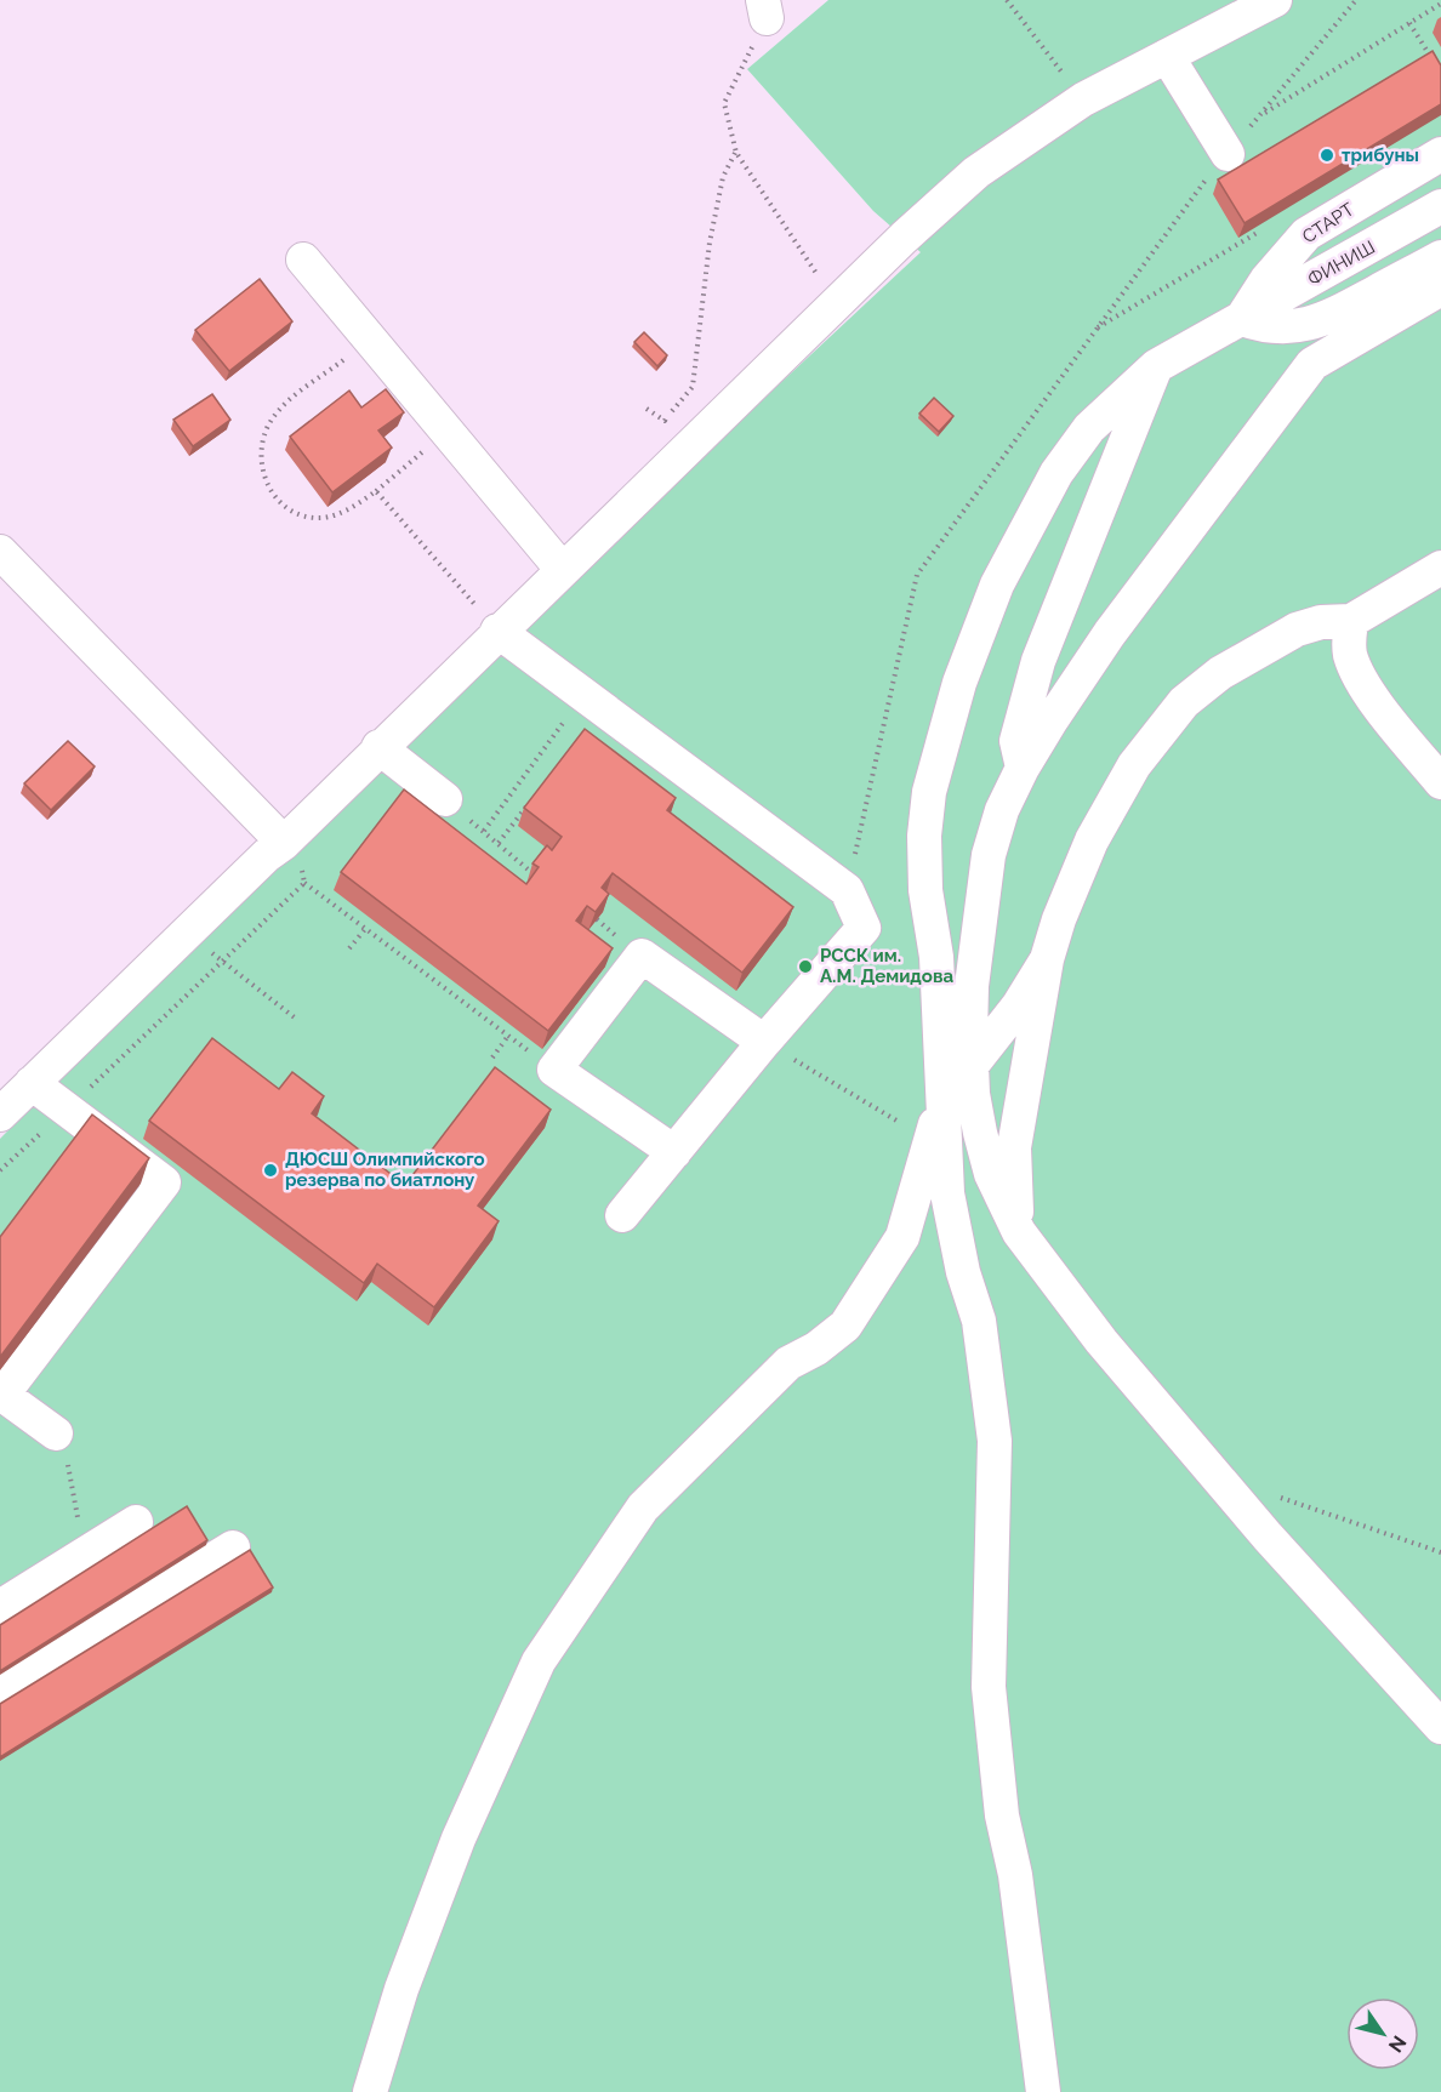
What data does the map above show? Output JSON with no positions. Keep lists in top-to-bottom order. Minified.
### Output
{"streets":{"street":["СТАРТ","ФИНИШ"]},"crossings":[["СТАРТ","ФИНИШ"]],"places":["трибуны","РССК им. А.М. Демидова","ДЮСШ Олимпийского резерва по биатлону"],"north":"bottom right"}
